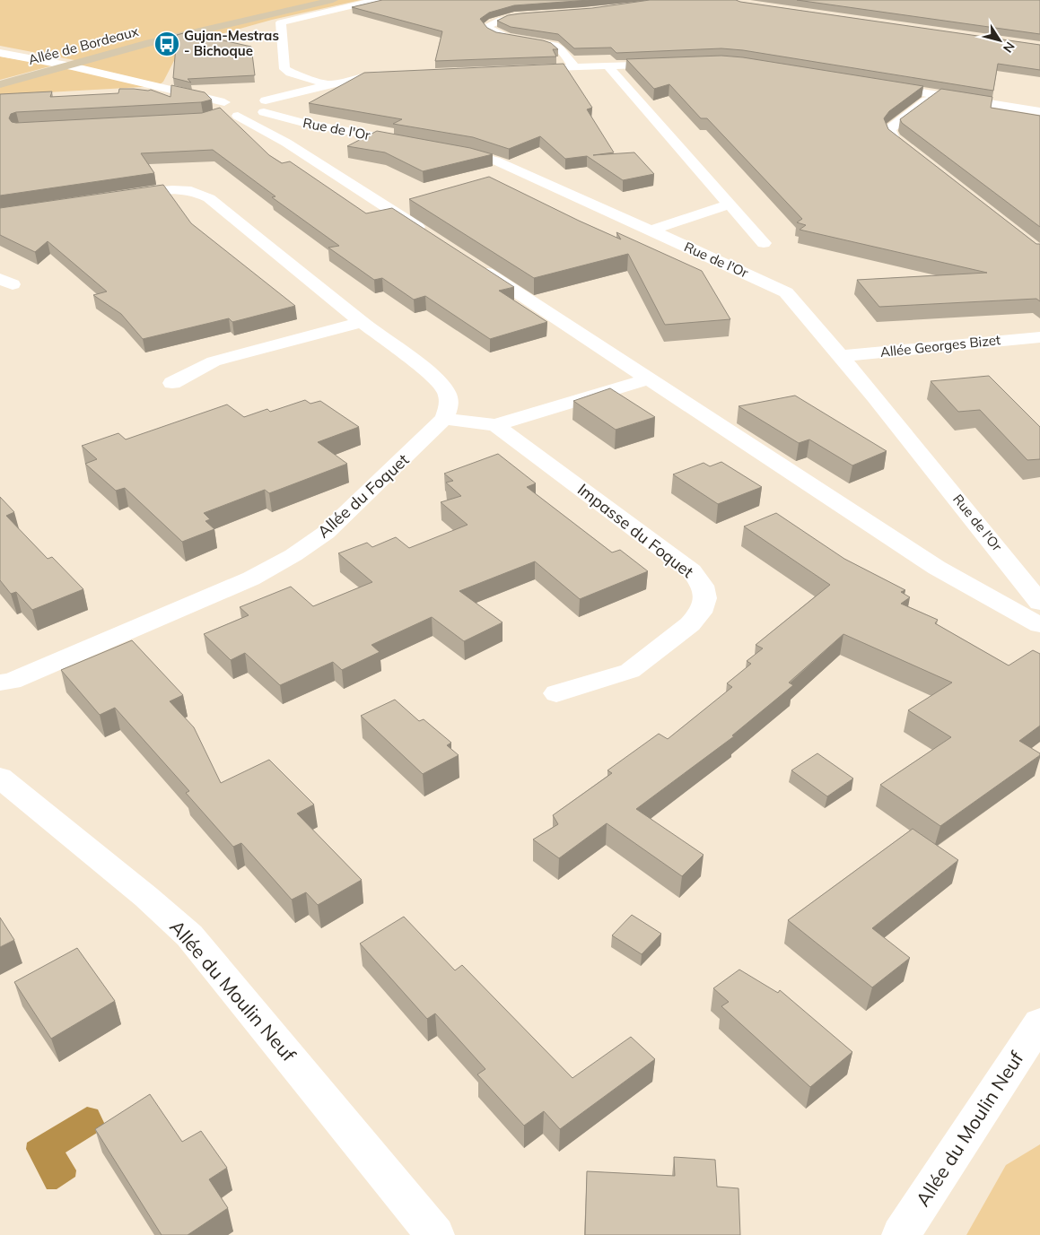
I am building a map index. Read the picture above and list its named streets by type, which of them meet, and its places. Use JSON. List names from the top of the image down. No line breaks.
{"streets":{"main road":["Allée de Bordeaux"],"street":["Rue de l'Or","Allée Georges Bizet","Allée du Foquet","Impasse du Foquet","Allée du Moulin Neuf"]},"crossings":[["Allée de Bordeaux","Rue de l'Or"],["Rue de l'Or","Allée Georges Bizet"]],"places":{"bus stop":["Gujan-Mestras - Bichoque"]},"north":"bottom right"}
